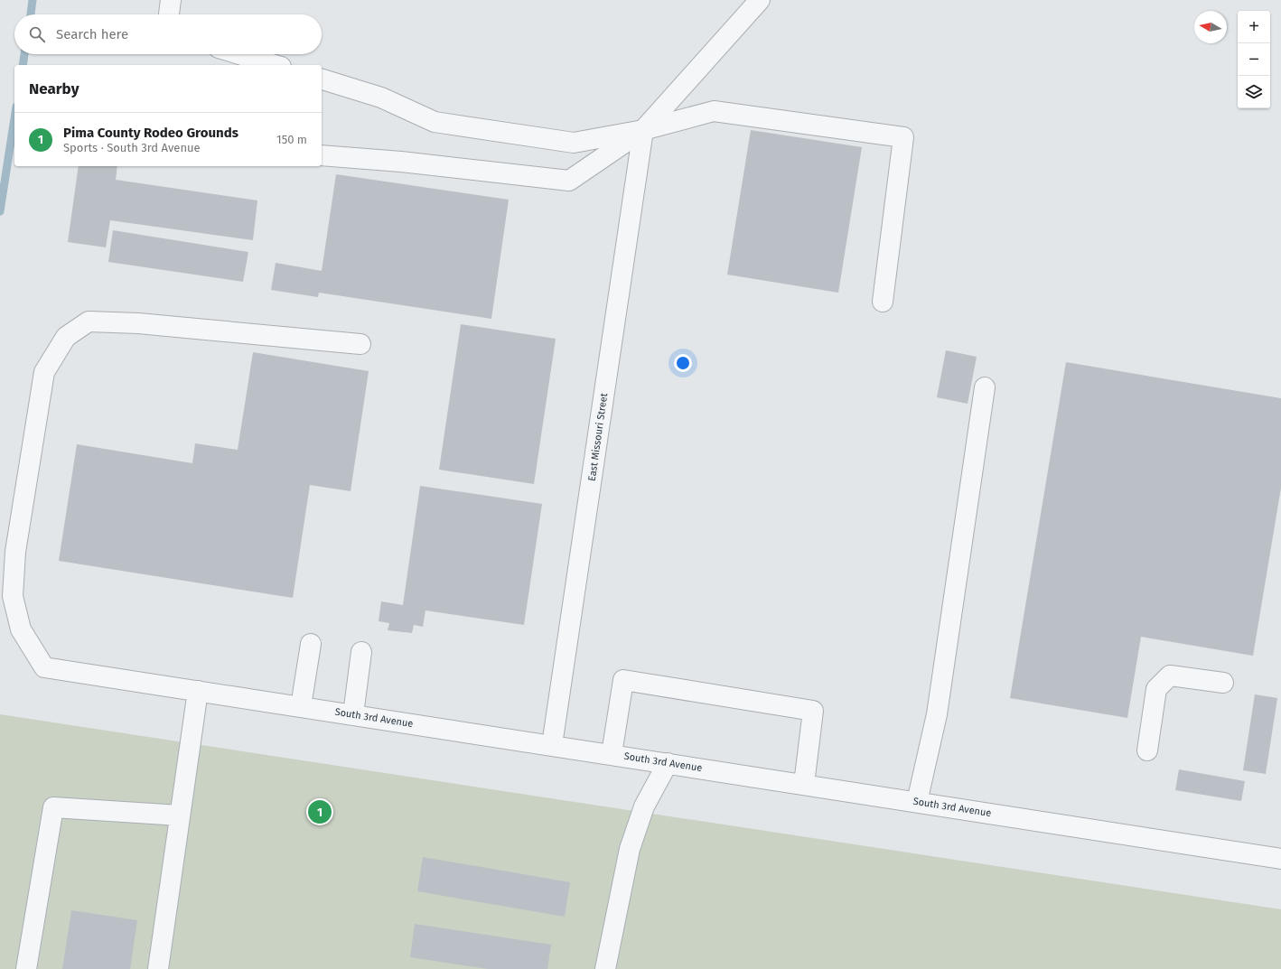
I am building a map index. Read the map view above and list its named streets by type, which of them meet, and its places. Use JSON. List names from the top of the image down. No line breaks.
{"streets":{"street":["East Missouri Street","South 3rd Avenue"]},"crossings":[["East Missouri Street","South 3rd Avenue"]],"north":"left","page":{"map_buttons":["+","−"],"search":"Search here","heading":"Nearby","list":[{"mark":"1","name":"Pima County Rodeo Grounds","note":"Sports · South 3rd Avenue","value":"150 m"}],"pins":"1"}}
